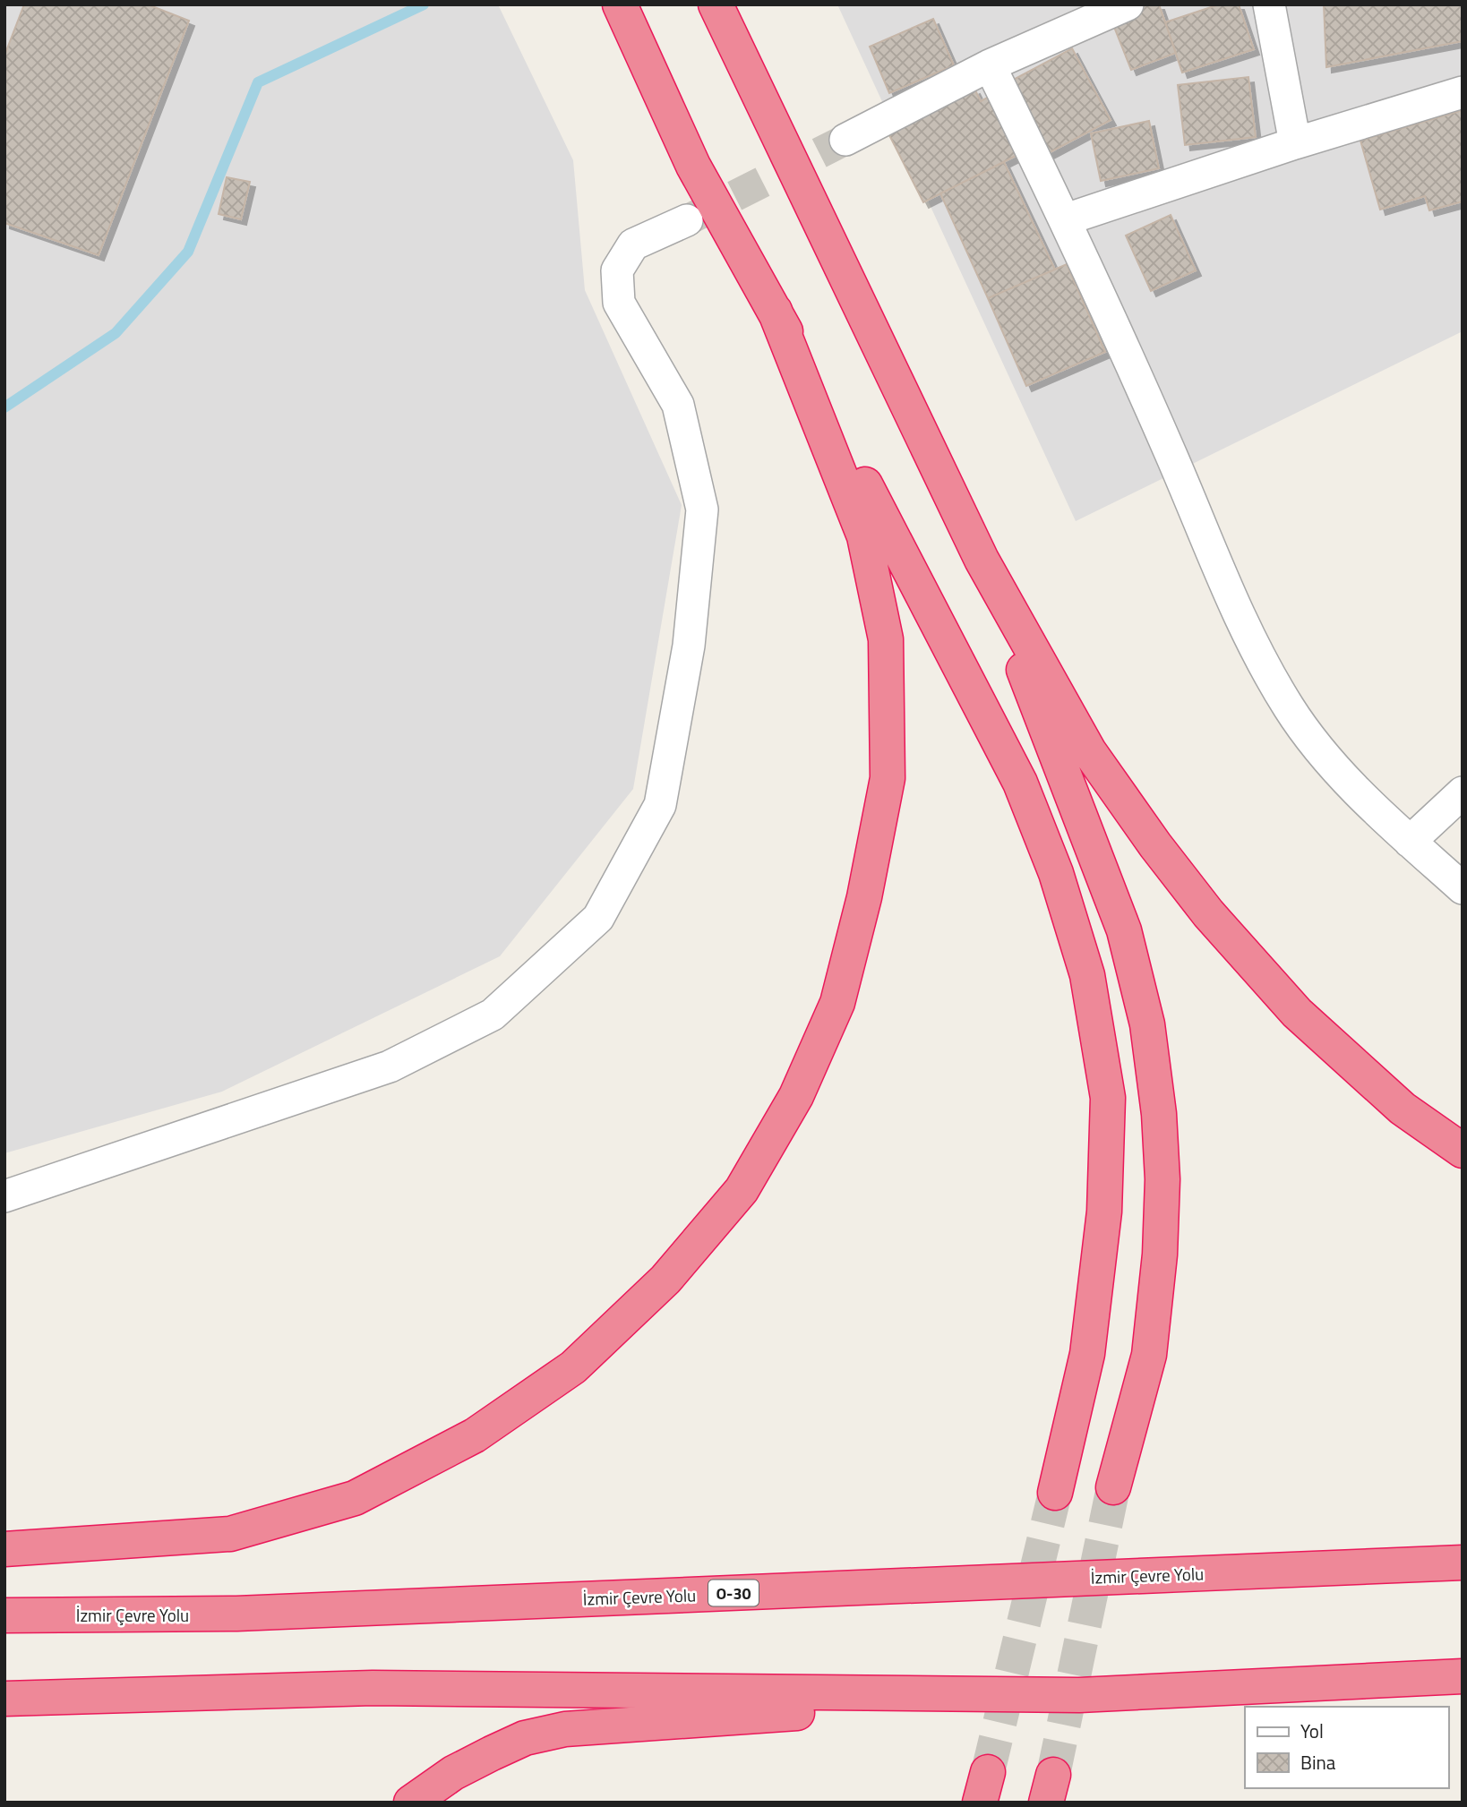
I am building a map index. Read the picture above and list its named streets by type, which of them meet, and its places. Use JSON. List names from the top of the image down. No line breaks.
{"streets":{"highway":["İzmir Çevre Yolu","O-30"]},"legend":["Yol","Bina"]}
